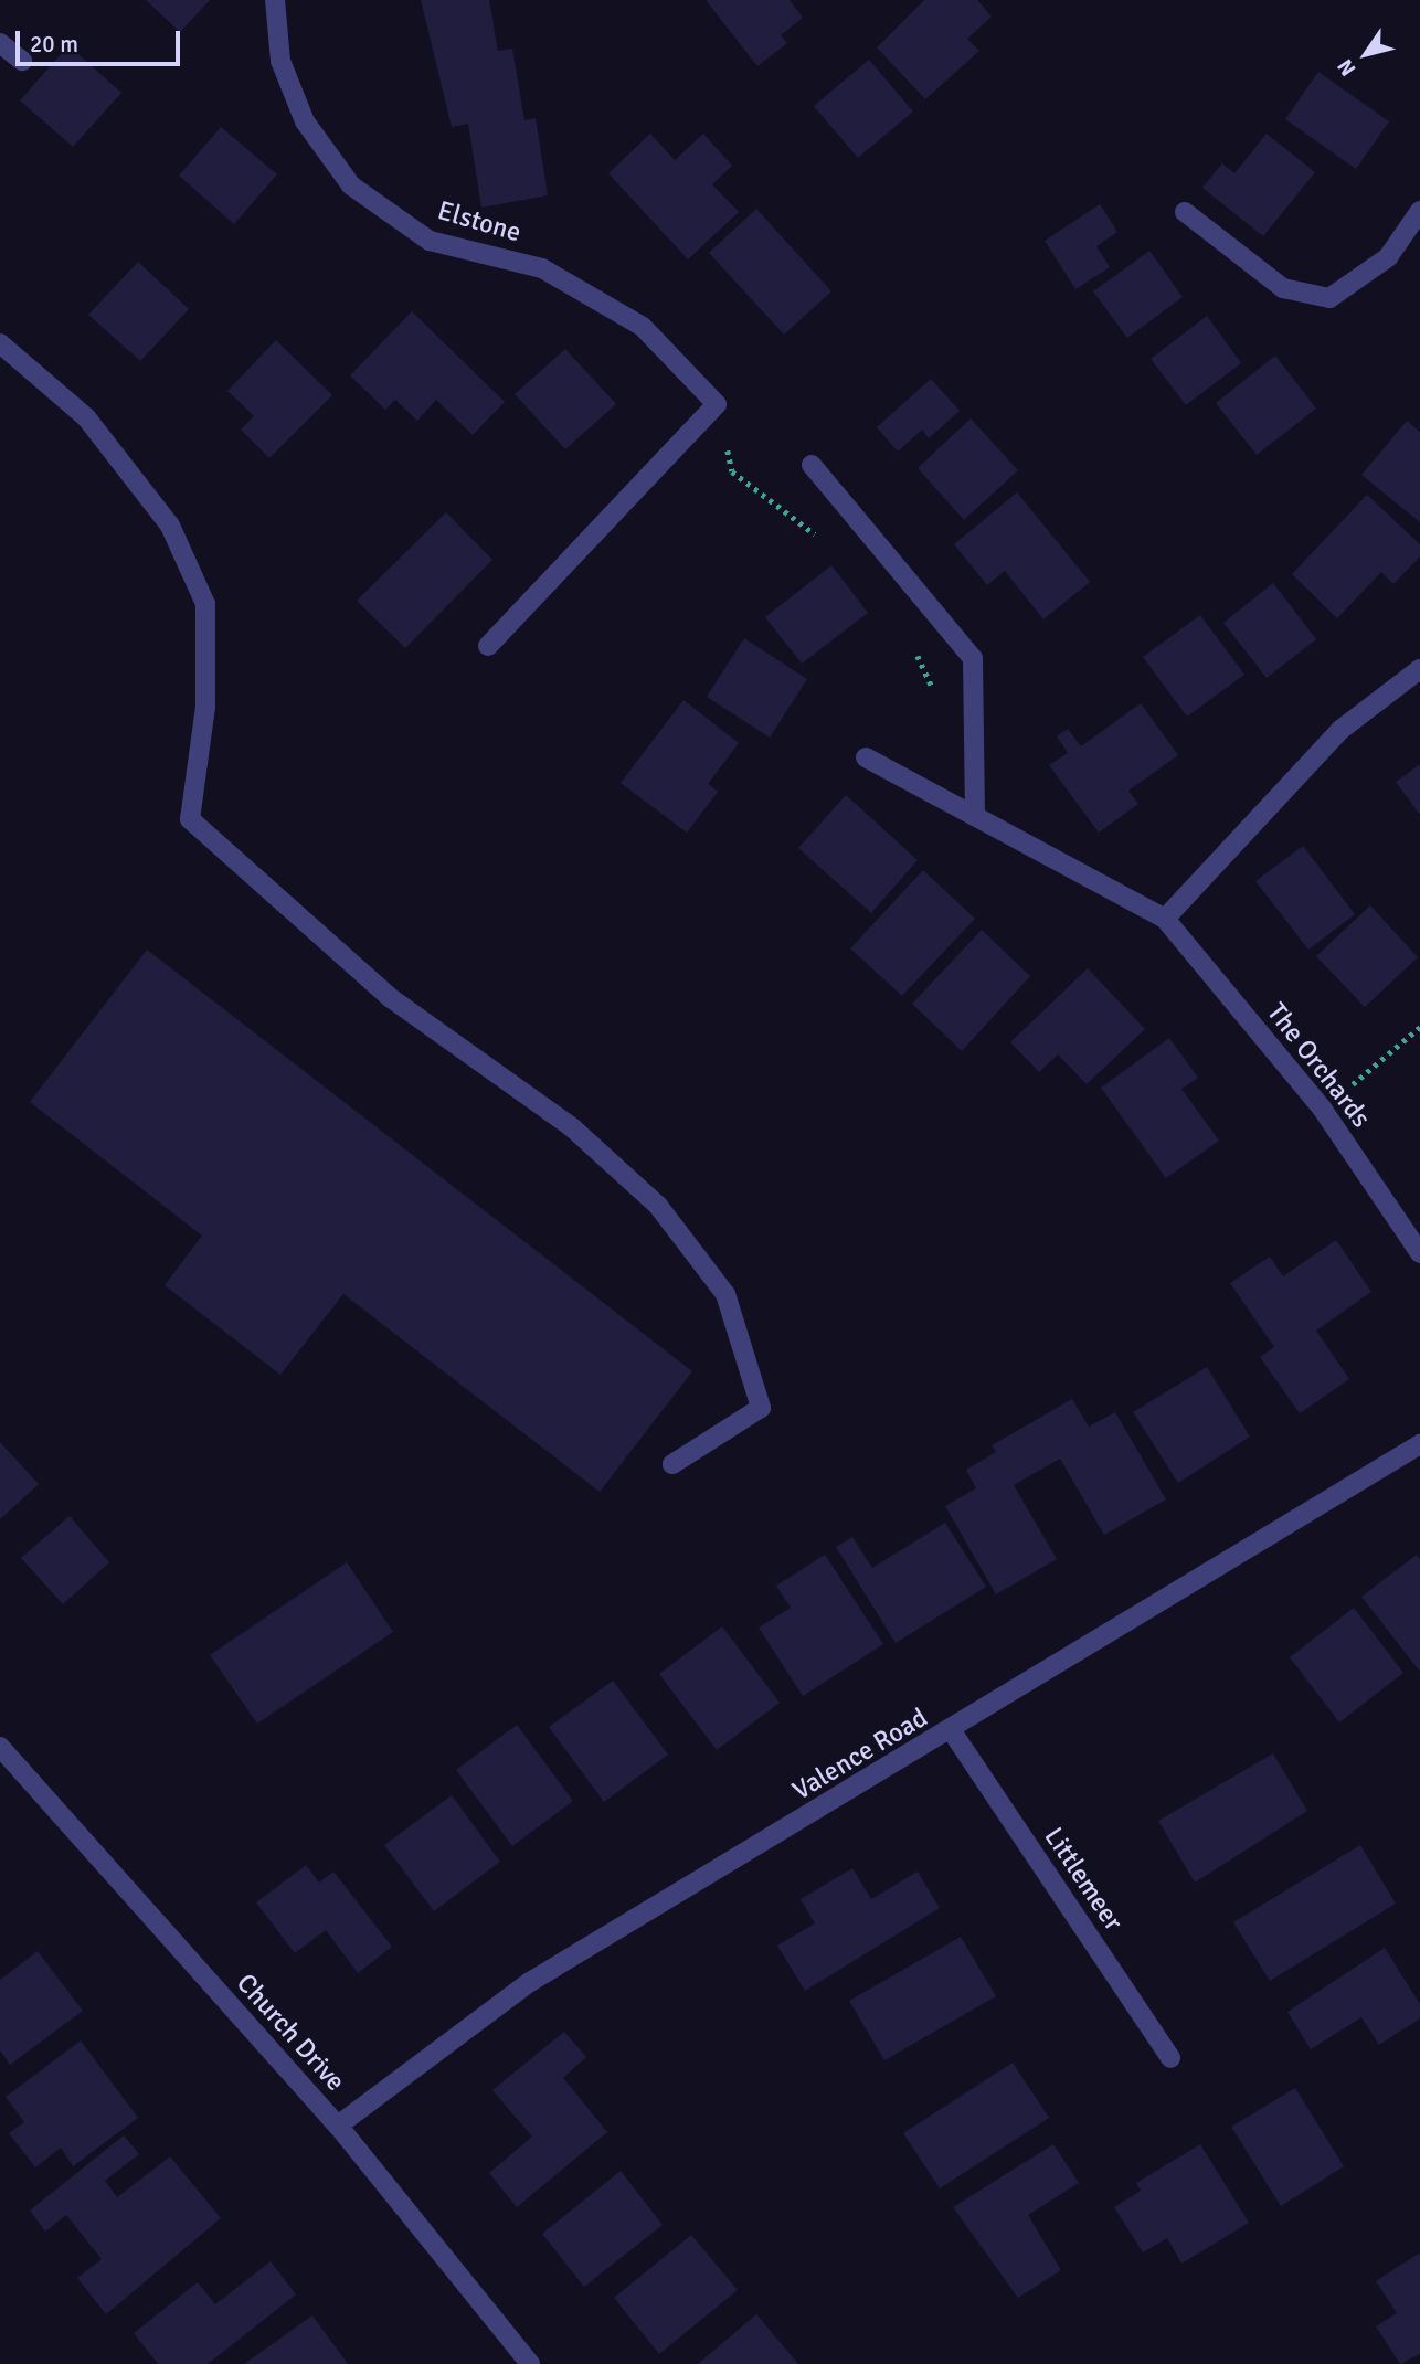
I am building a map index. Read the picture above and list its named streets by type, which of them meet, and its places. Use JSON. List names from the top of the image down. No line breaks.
{"streets":{"street":["Elstone","The Orchards","Valence Road","Littlemeer","Church Drive"]},"crossings":[["Valence Road","Littlemeer"],["Valence Road","Church Drive"]],"scale_bar":"20 m","north":"bottom left"}
